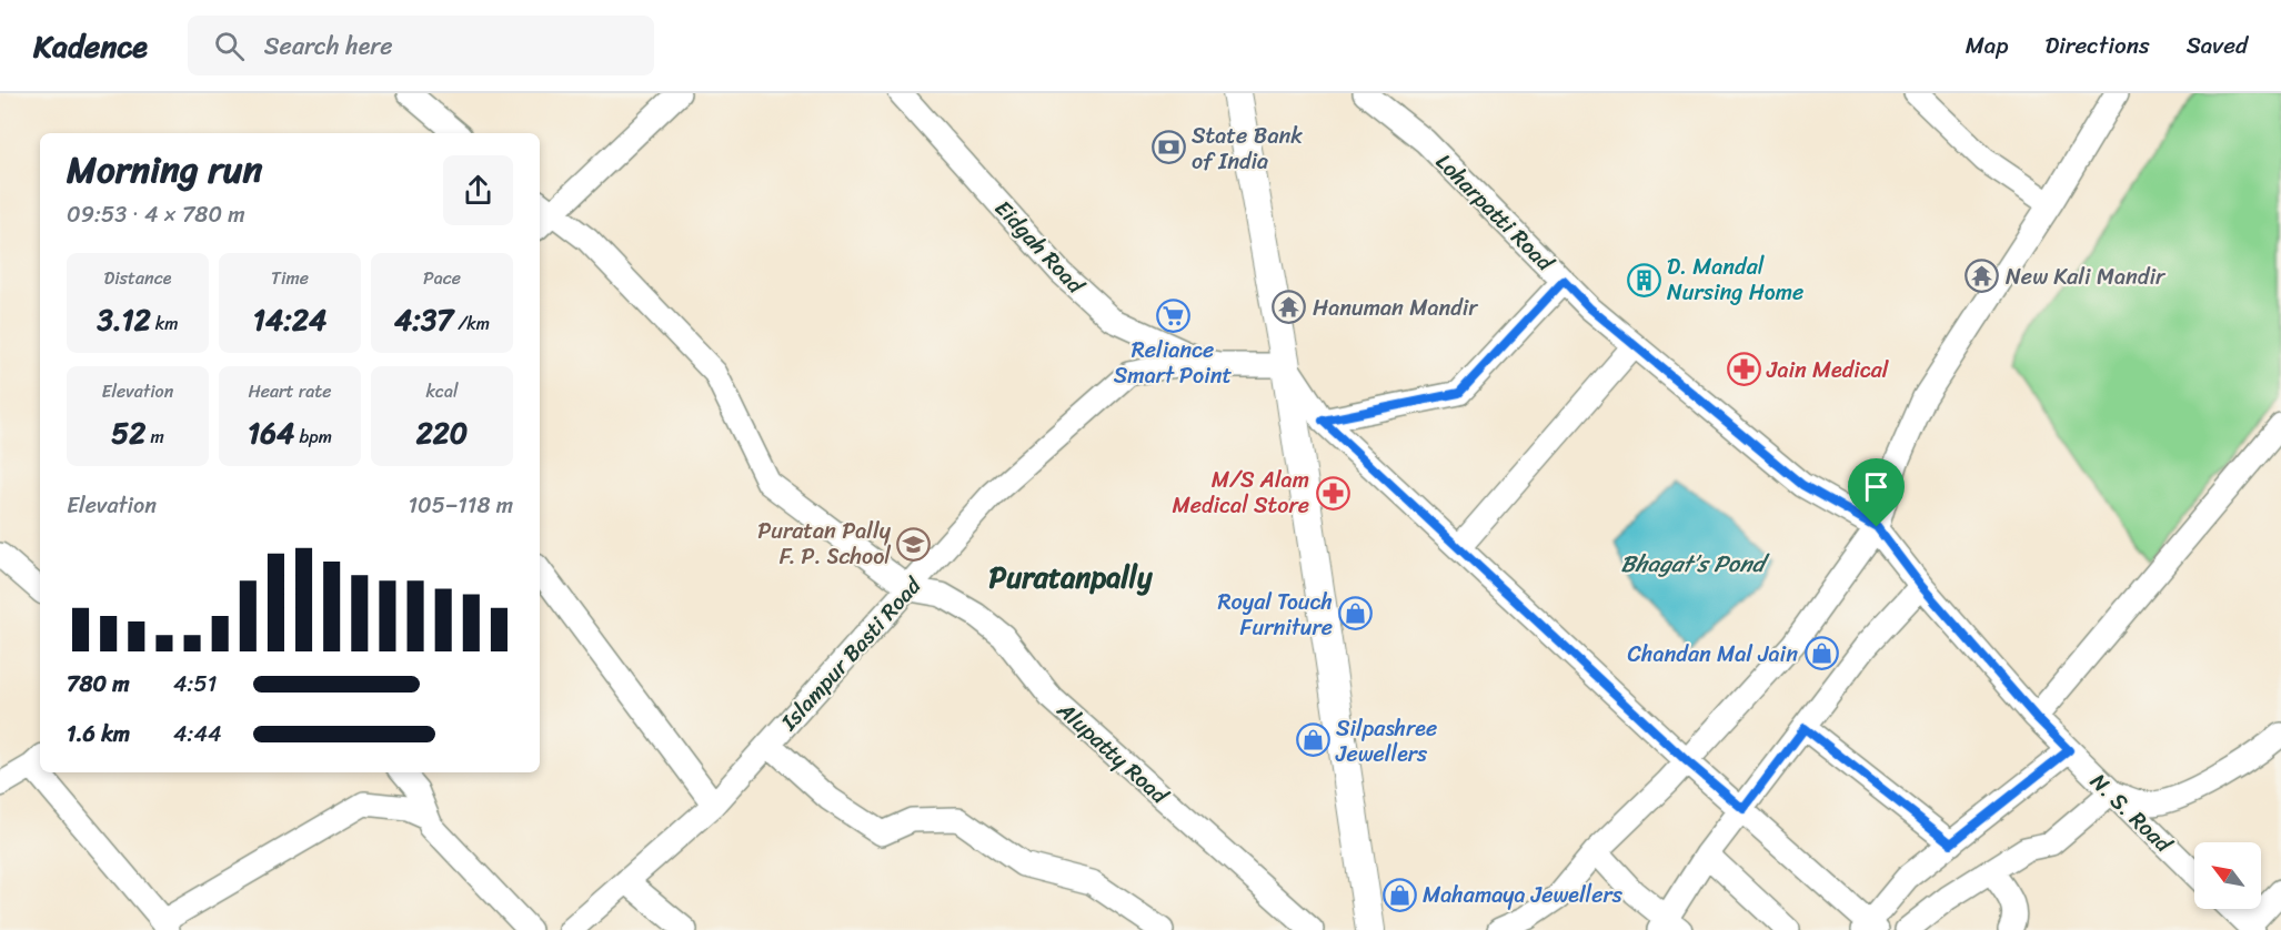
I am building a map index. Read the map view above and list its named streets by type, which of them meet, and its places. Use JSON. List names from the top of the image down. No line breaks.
{"streets":{"street":["Loharpatti Road","Eidgah Road","Islampur Basti Road","Alupatty Road","N. S. Road"]},"crossings":[["Loharpatti Road","N. S. Road"],["Eidgah Road","Islampur Basti Road"],["Islampur Basti Road","Alupatty Road"]],"districts":["Puratanpally"],"water":["Bhagat’s Pond"],"places":{"bank":["State Bank of India"],"temple":["New Kali Mandir","Hanuman Mandir"],"building":["D. Mandal Nursing Home"],"supermarket":["Reliance Smart Point"],"pharmacy":["Jain Medical","M/S Alam Medical Store"],"school or university":["Puratan Pally F. P. School"],"shop":["Royal Touch Furniture","Chandan Mal Jain","Silpashree Jewellers","Mahamaya Jewellers"]},"north":"top left","page":{"header":"Kadence","search":"Search here","nav":["Map","Directions","Saved"],"heading":["Morning run","09:53 · 4 × 780 m"],"stats":[["Distance","3.12 km"],["Time","14:24"],["Pace","4:37 /km"],["Elevation","52 m"],["Heart rate","164 bpm"],["kcal","220"]],"chart":["Elevation","105–118 m"],"list":[{"name":"780 m","note":"4:51"},{"name":"1.6 km","note":"4:44"}]}}
